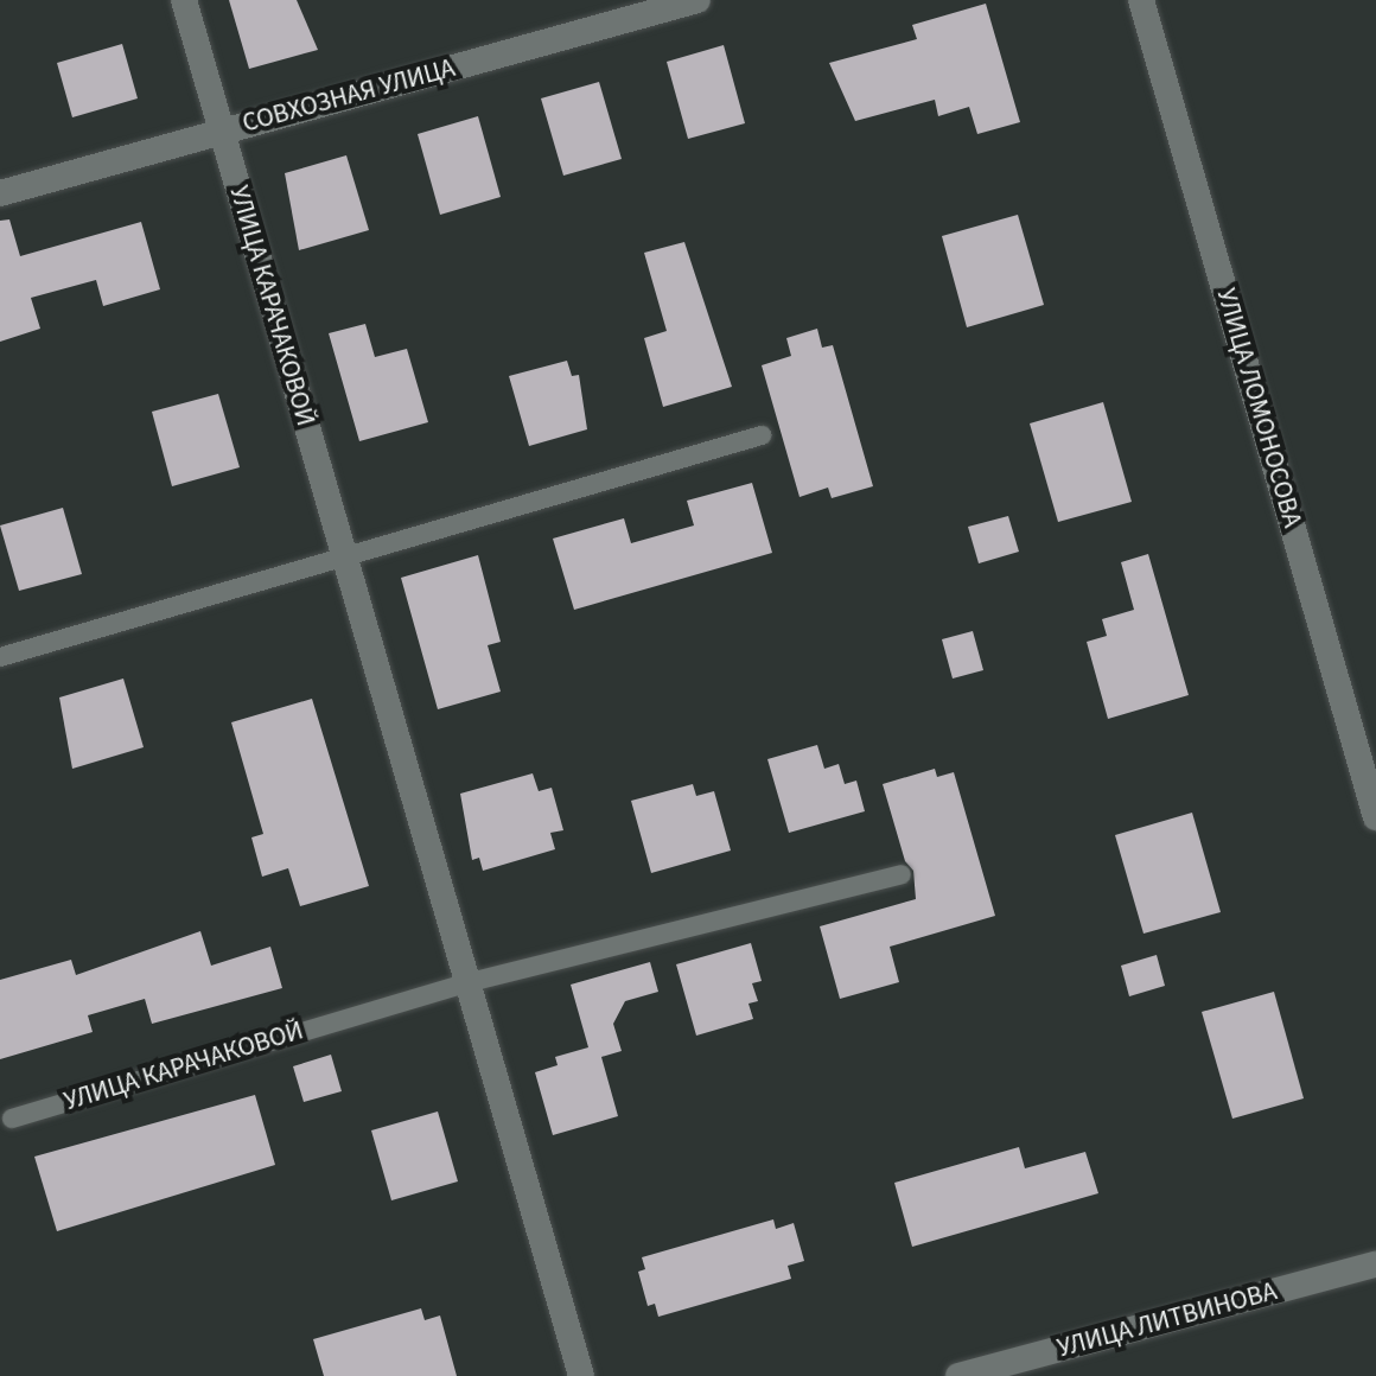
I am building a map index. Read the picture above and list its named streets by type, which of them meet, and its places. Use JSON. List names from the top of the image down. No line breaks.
{"streets":{"street":["СОВХОЗНАЯ УЛИЦА","УЛИЦА КАРАЧАКОВОЙ","УЛИЦА ЛОМОНОСОВА","УЛИЦА ЛИТВИНОВА"]},"crossings":[["СОВХОЗНАЯ УЛИЦА","УЛИЦА КАРАЧАКОВОЙ"]]}
